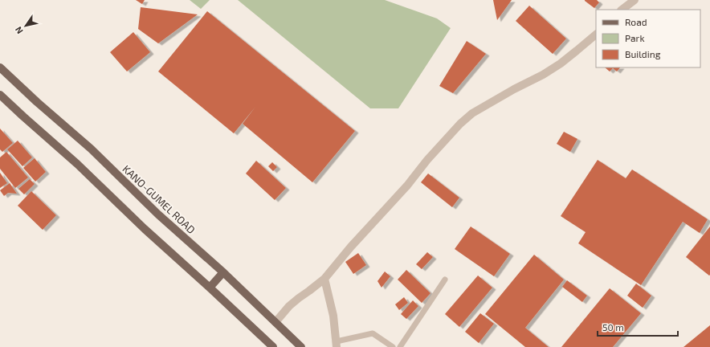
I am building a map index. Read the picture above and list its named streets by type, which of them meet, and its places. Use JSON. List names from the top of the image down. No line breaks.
{"streets":{"main road":["KANO-GUMEL ROAD"]},"legend":["Road","Park","Building"],"scale_bar":"50 m","north":"bottom left"}
